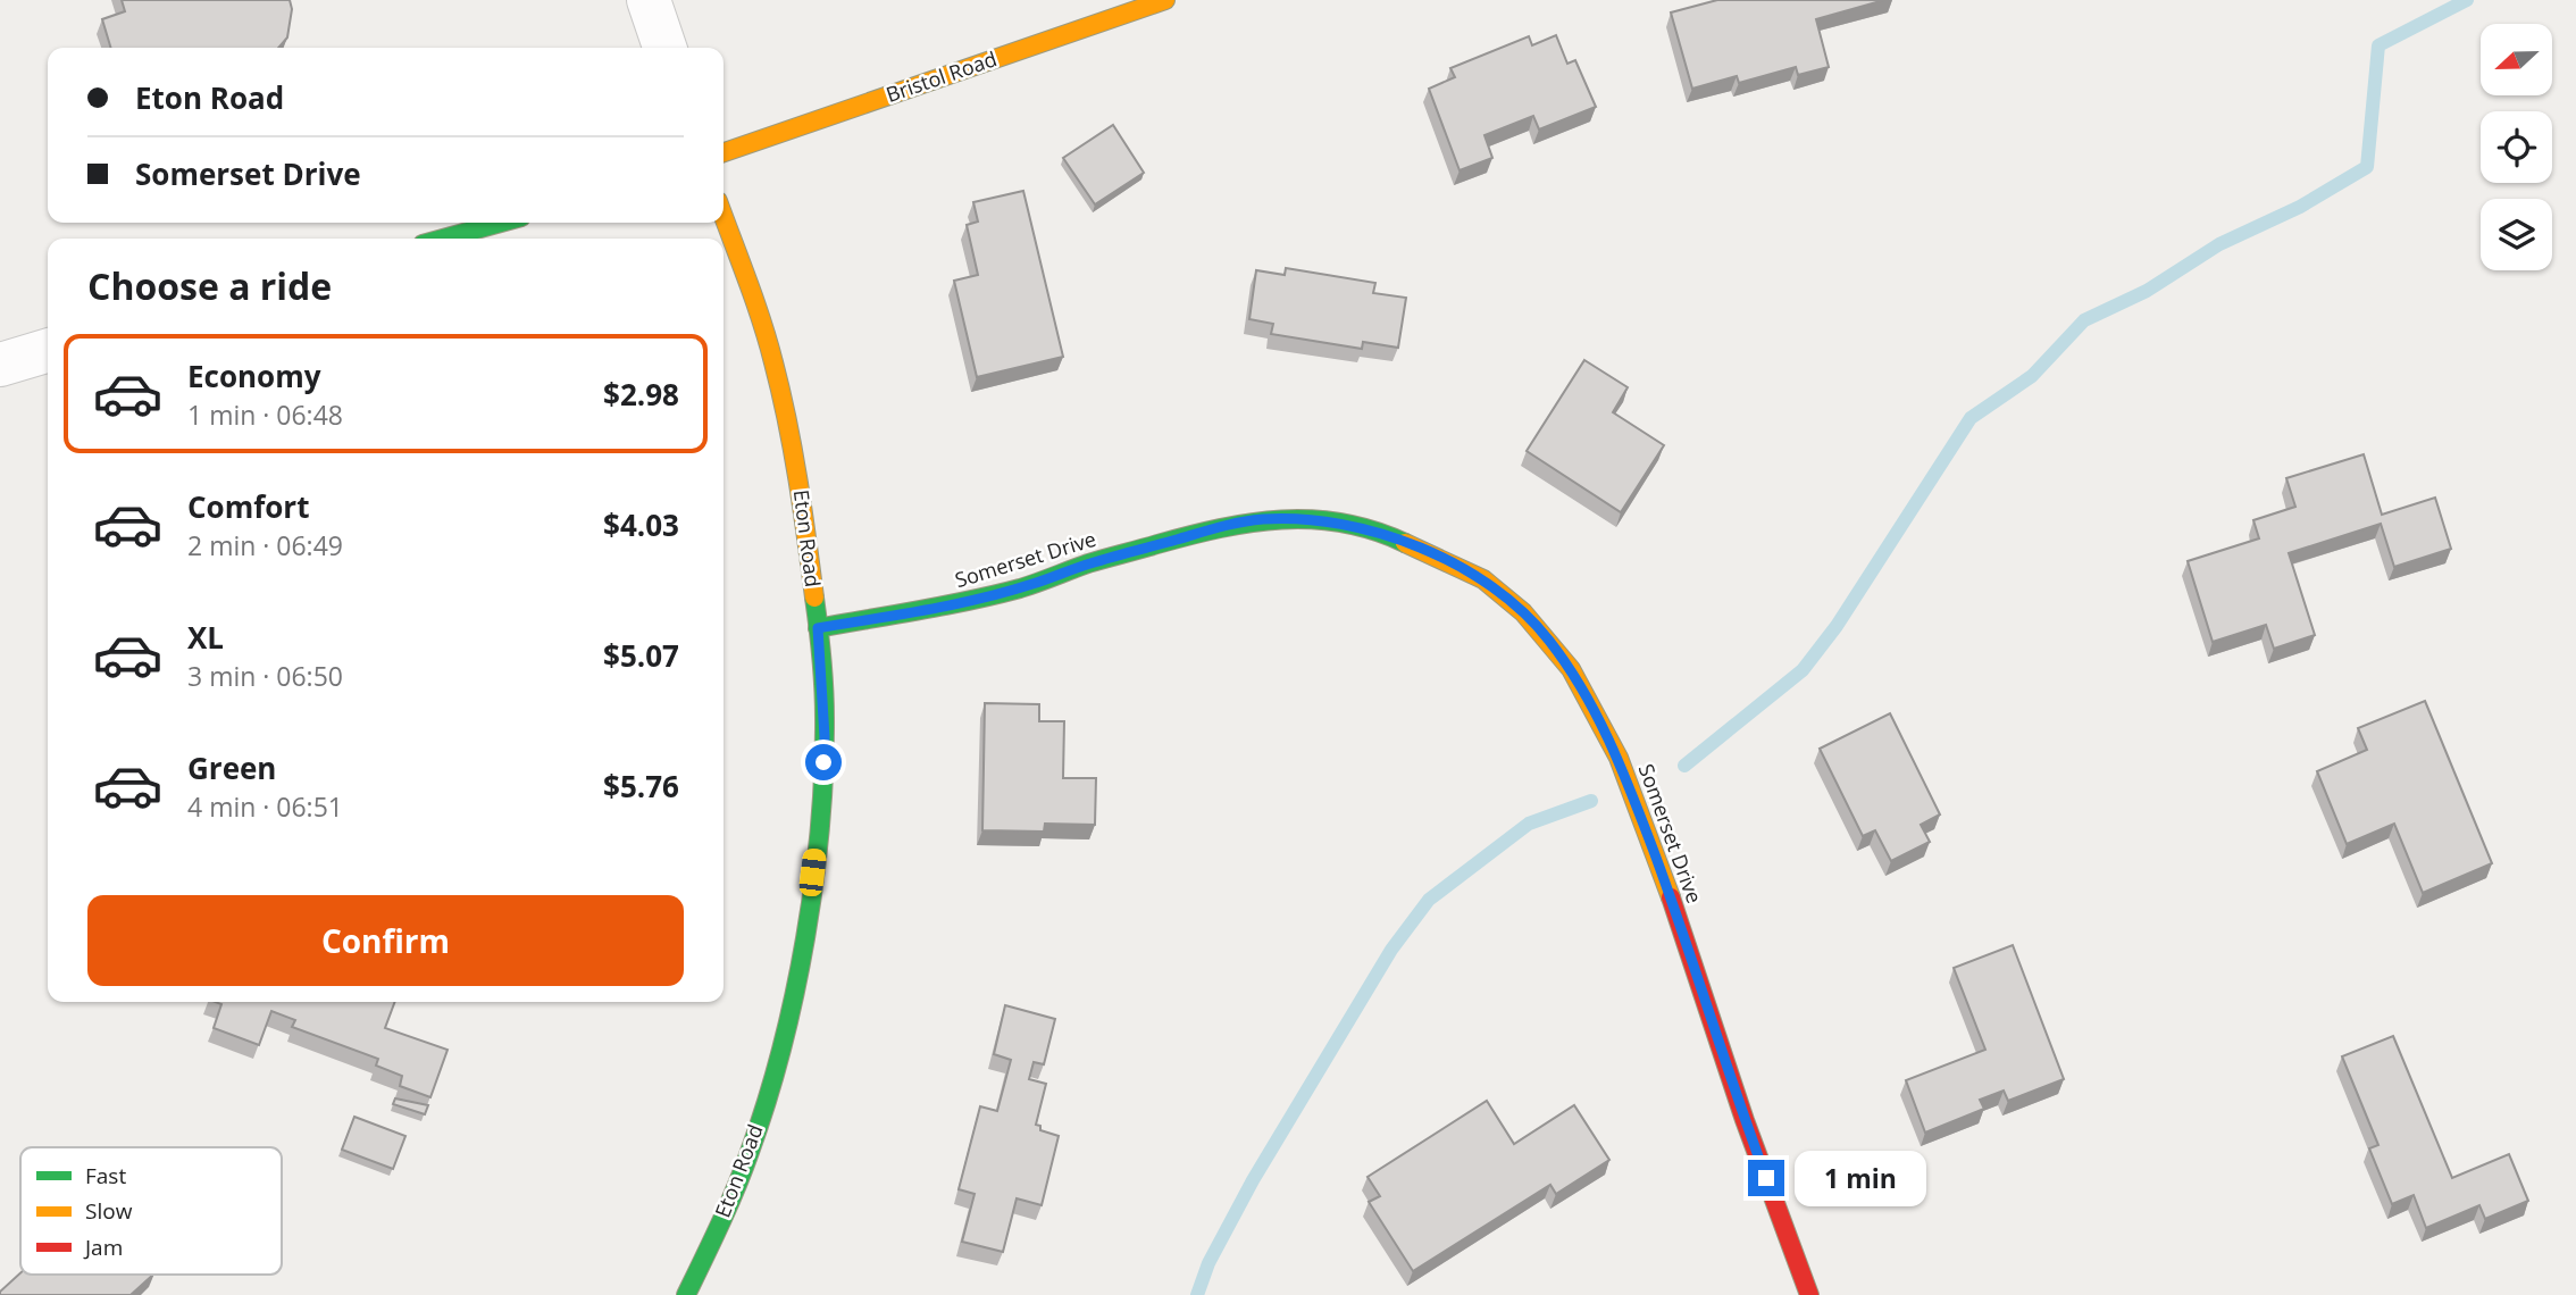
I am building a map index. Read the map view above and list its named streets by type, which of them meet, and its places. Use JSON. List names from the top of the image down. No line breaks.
{"streets":{"street":["Bristol Road","Eton Road","Somerset Drive"]},"crossings":[["Eton Road","Somerset Drive"]],"legend":["Fast","Slow","Jam"],"north":"left","page":{"banner":["Eton Road","Somerset Drive"],"heading":"Choose a ride","list":[{"name":"Economy","note":"1 min · 06:48","value":"$2.98"},{"name":"Comfort","note":"2 min · 06:49","value":"$4.03"},{"name":"XL","note":"3 min · 06:50","value":"$5.07"},{"name":"Green","note":"4 min · 06:51","value":"$5.76"}],"buttons":"Confirm","bubble":"1 min"}}
